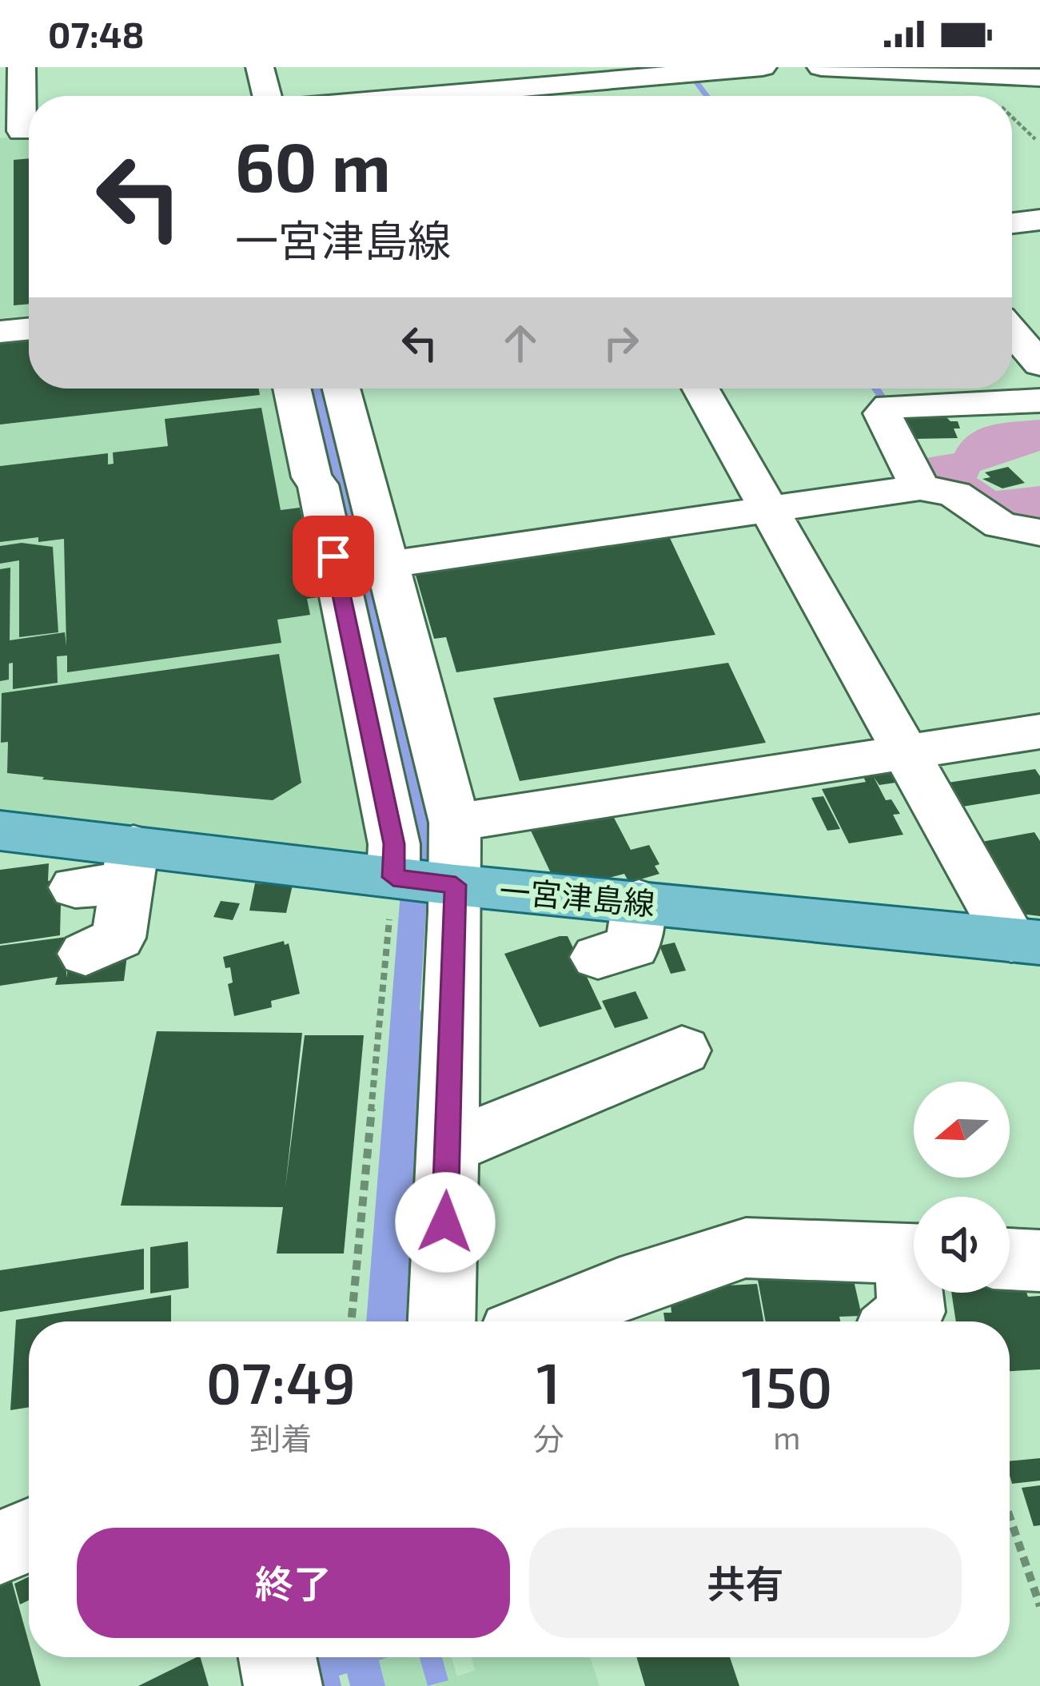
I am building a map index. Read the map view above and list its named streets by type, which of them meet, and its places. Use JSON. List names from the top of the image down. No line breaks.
{"streets":{"main road":["一宮津島線"]},"north":"left","page":{"status":"07:48","turn":["60 m","一宮津島線"],"eta":["07:49","到着","1","分","150","m"],"buttons":["終了","共有"]}}
